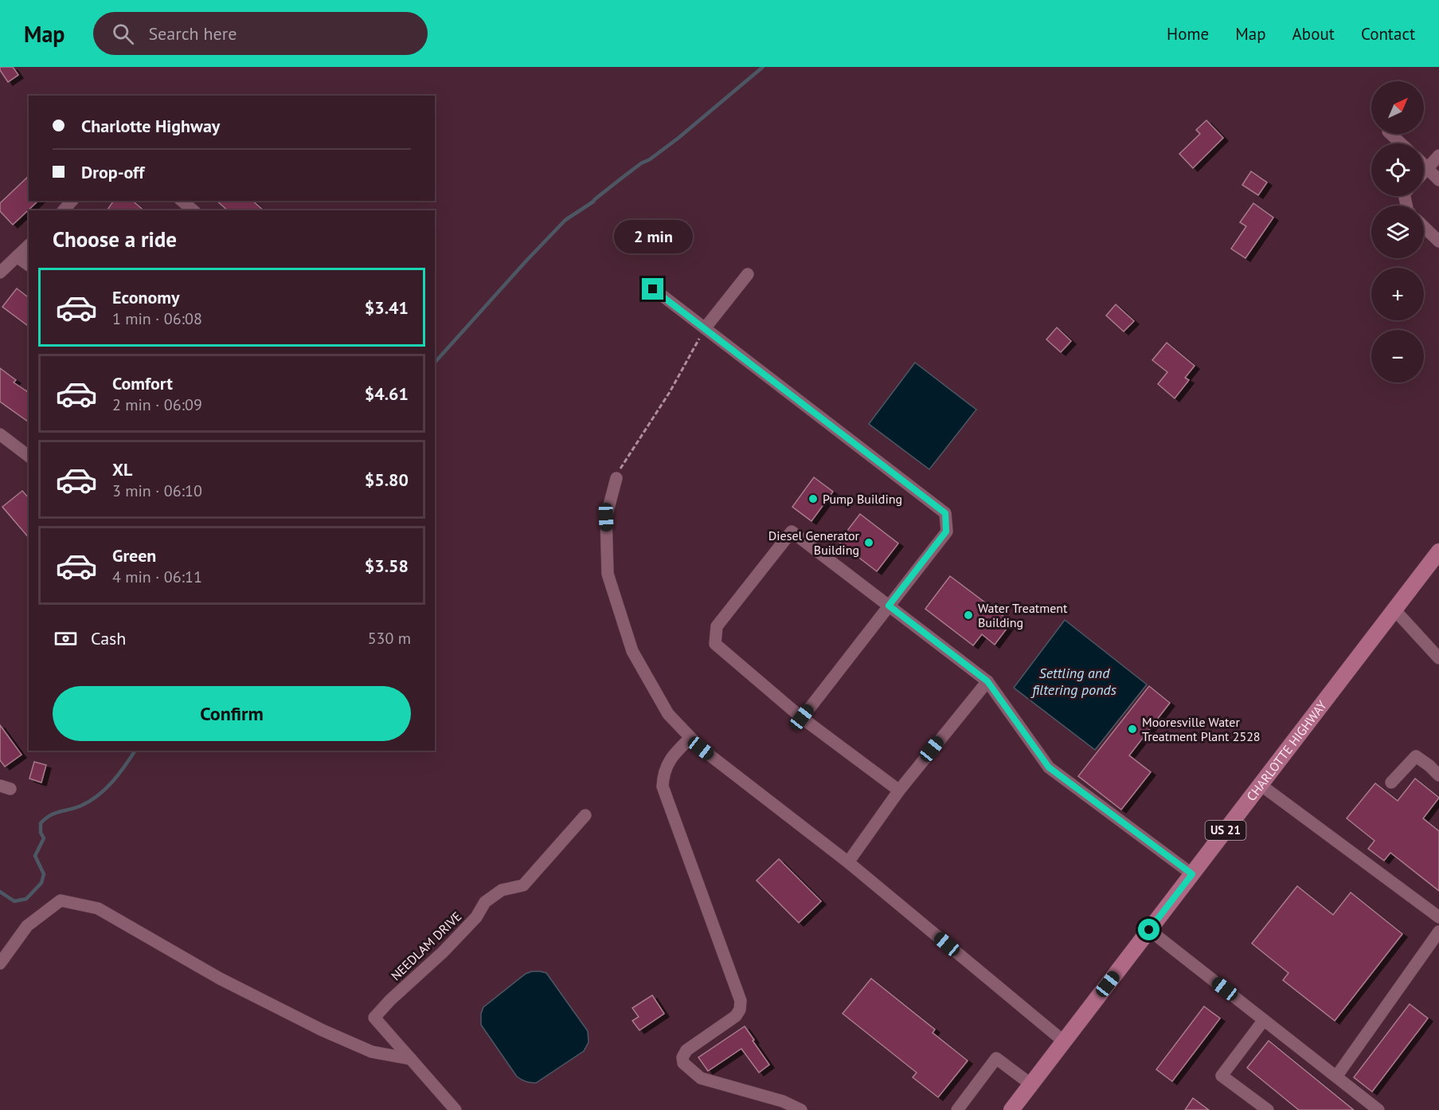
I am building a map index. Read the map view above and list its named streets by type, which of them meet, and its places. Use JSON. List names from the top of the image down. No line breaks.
{"streets":{"main road":["CHARLOTTE HIGHWAY","US 21"],"street":["NEEDLAM DRIVE"]},"water":["Settling and filtering ponds"],"places":["Pump Building","Diesel Generator Building","Water Treatment Building","Mooresville Water Treatment Plant 2528"],"north":"top right","page":{"header":"Map","search":"Search here","nav":["Home","Map","About","Contact"],"map_buttons":["+","−"],"banner":["Charlotte Highway","Drop-off"],"heading":"Choose a ride","bubble":"2 min","list":[{"name":"Economy","note":"1 min · 06:08","value":"$3.41"},{"name":"Comfort","note":"2 min · 06:09","value":"$4.61"},{"name":"XL","note":"3 min · 06:10","value":"$5.80"},{"name":"Green","note":"4 min · 06:11","value":"$3.58"}],"pay":["Cash","530 m"],"buttons":"Confirm"}}
